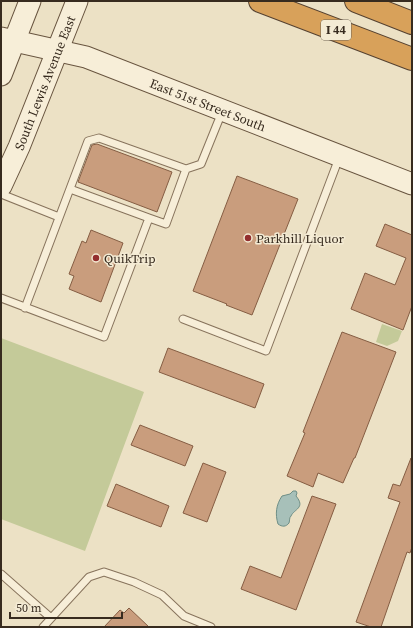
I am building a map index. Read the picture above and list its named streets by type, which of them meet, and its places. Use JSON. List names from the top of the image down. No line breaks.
{"streets":{"highway":["I 44"],"main road":["South Lewis Avenue East","East 51st Street South"]},"crossings":[["South Lewis Avenue East","East 51st Street South"]],"places":["Parkhill Liquor","QuikTrip"],"scale_bar":"50 m"}
